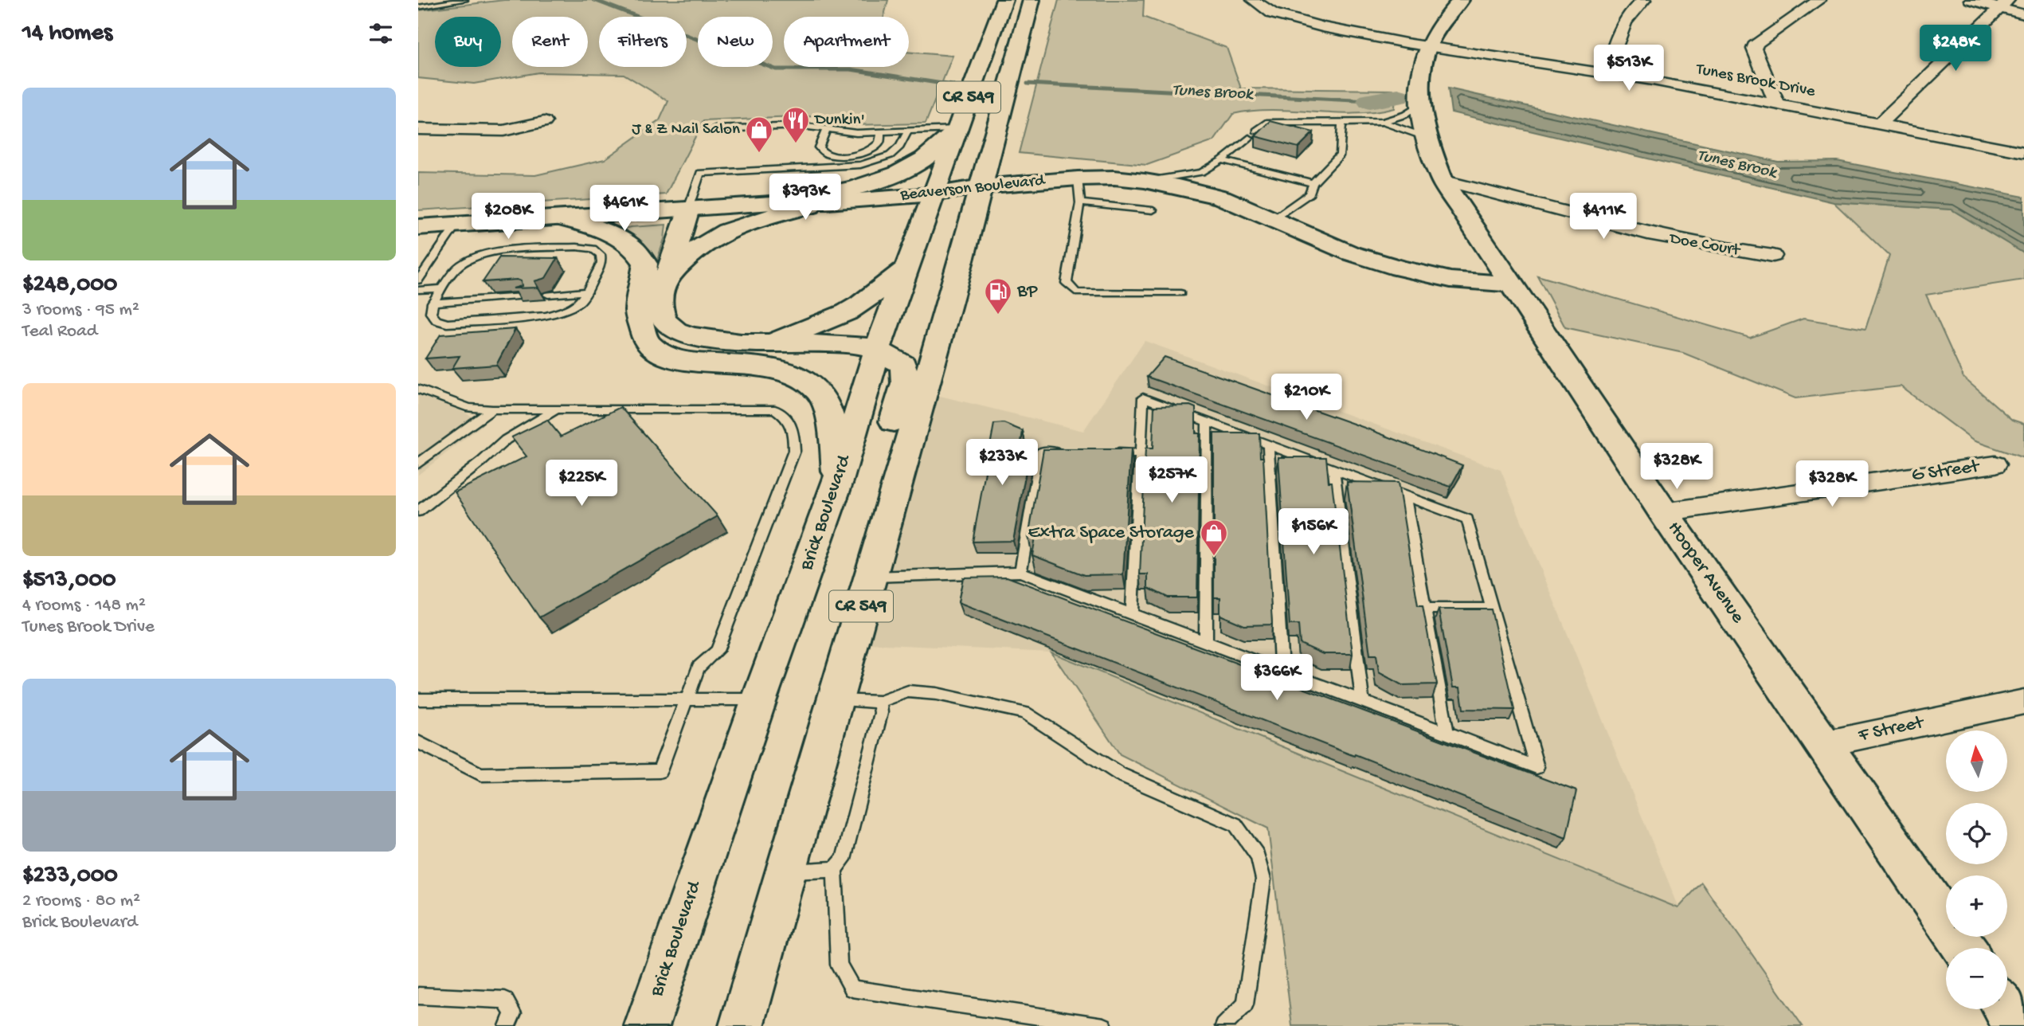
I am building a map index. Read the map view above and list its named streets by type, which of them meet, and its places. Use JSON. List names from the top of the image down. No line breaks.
{"streets":{"main road":["CR 549","Beaverson Boulevard","Brick Boulevard","Hooper Avenue"],"street":["Tunes Brook Drive","Doe Court","G Street","F Street"]},"crossings":[["Tunes Brook Drive","Hooper Avenue"],["CR 549","Beaverson Boulevard"],["Beaverson Boulevard","Brick Boulevard"],["Beaverson Boulevard","Hooper Avenue"],["Doe Court","Hooper Avenue"],["G Street","Hooper Avenue"],["Hooper Avenue","F Street"]],"water":["Tunes Brook"],"places":{"restaurant":["Dunkin'"],"shop":["J & Z Nail Salon","Extra Space Storage"],"fuel station":["BP"]},"north":"top","page":{"heading":"14 homes","chip":["Buy","Rent","Filters","New","Apartment"],"price":["$248K","$513K","$393K","$461K","$208K","$411K","$210K","$233K","$328K","$257K","$225K","$328K","$156K","$366K"],"list":[{"name":"$248,000","note":"3 rooms · 95 m² · Teal Road"},{"name":"$513,000","note":"4 rooms · 148 m² · Tunes Brook Drive"},{"name":"$233,000","note":"2 rooms · 80 m² · Brick Boulevard"}],"map_buttons":["+","−"]}}
